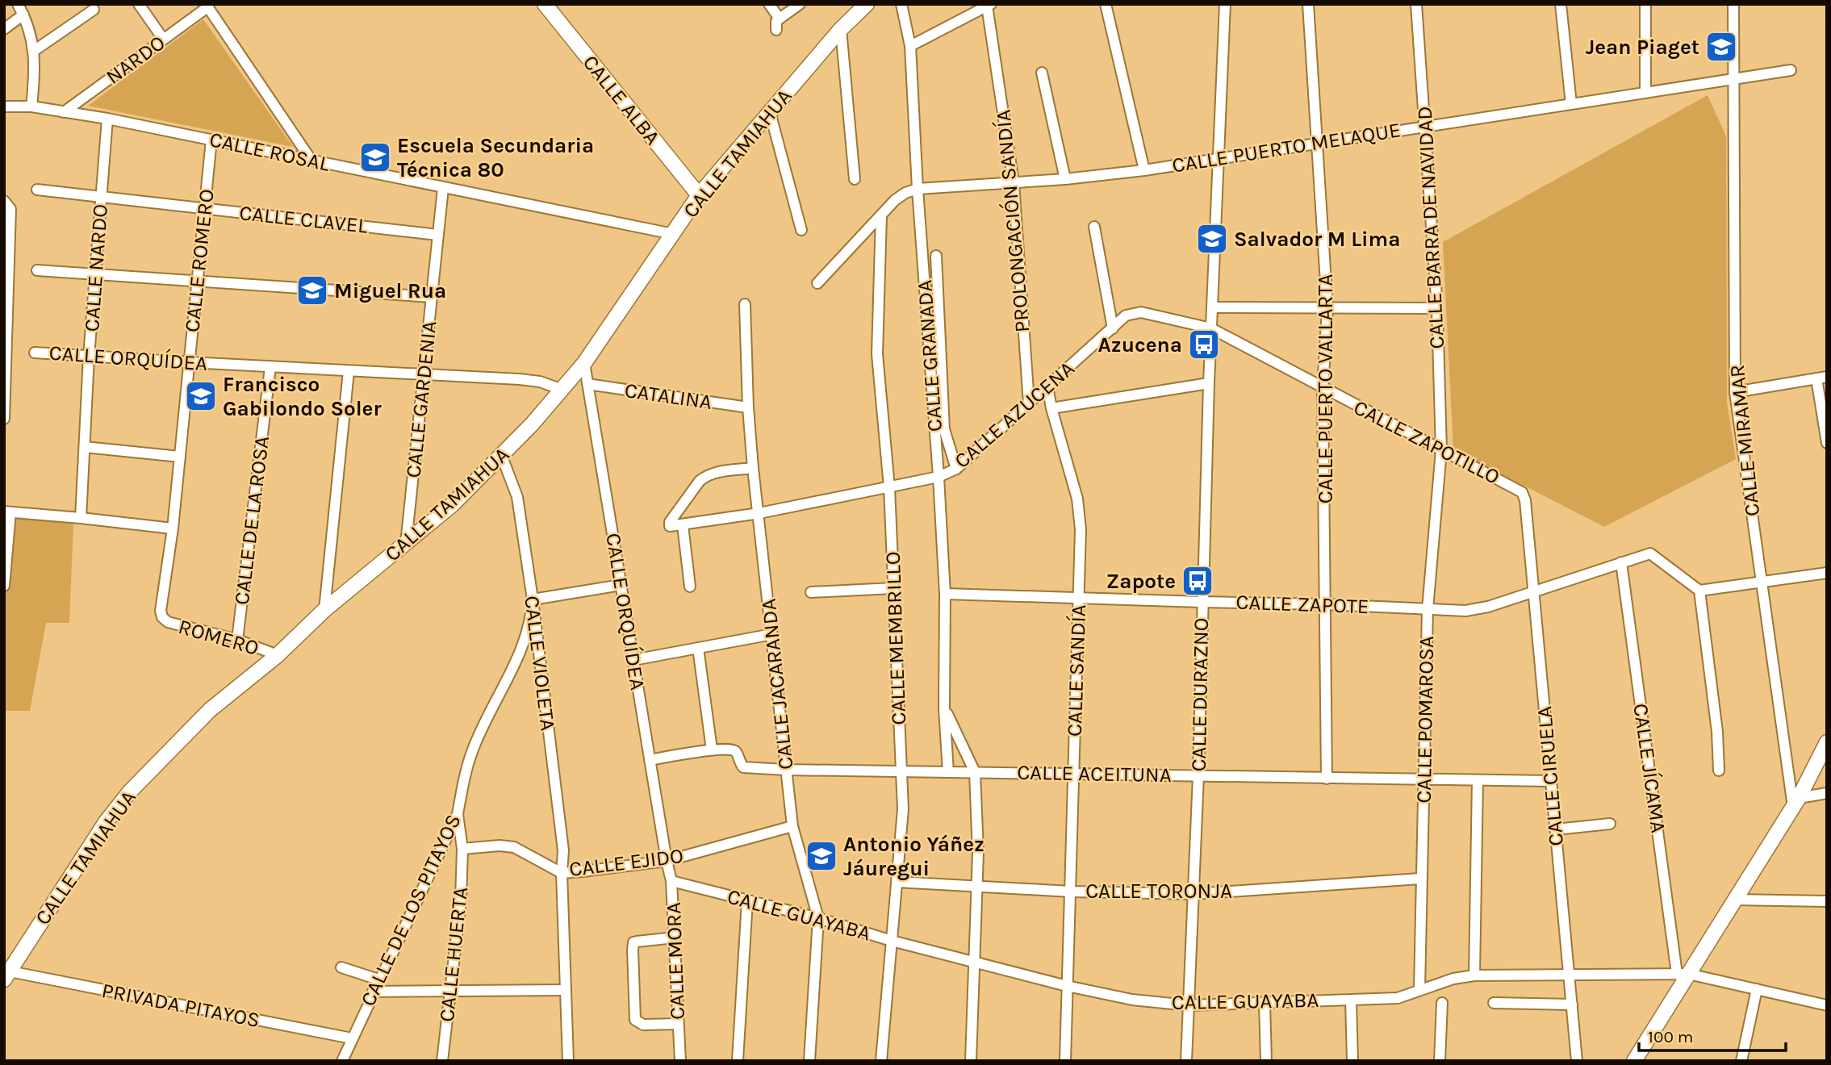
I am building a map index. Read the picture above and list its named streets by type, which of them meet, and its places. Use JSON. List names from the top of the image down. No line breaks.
{"streets":{"street":["NARDO","CALLE ALBA","CALLE PUERTO MELAQUE","CALLE ROSAL","CALLE TAMIAHUA","CALLE CLAVEL","PROLONGACIÓN SANDÍA","CALLE BARRA DE NAVIDAD","CALLE ROMERO","CALLE NARDO","CALLE GRANADA","CALLE ORQUÍDEA","CALLE PUERTO VALLARTA","CATALINA","CALLE GARDENIA","CALLE AZUCENA","CALLE MIRAMAR","CALLE ZAPOTILLO","CALLE DE LA ROSA","CALLE ZAPOTE","ROMERO","CALLE MEMBRILLO","CALLE VIOLETA","CALLE SANDÍA","CALLE JACARANDA","CALLE DURAZNO","CALLE POMAROSA","CALLE JÍCAMA","CALLE ACEITUNA","CALLE CIRUELA","CALLE EJIDO","CALLE TORONJA","CALLE DE LOS PITAYOS","CALLE GUAYABA","CALLE HUERTA","CALLE MORA","PRIVADA PITAYOS"]},"crossings":[["NARDO","CALLE ROSAL"],["CALLE ALBA","CALLE TAMIAHUA"],["CALLE PUERTO MELAQUE","PROLONGACIÓN SANDÍA"],["CALLE PUERTO MELAQUE","CALLE BARRA DE NAVIDAD"],["CALLE PUERTO MELAQUE","CALLE GRANADA"],["CALLE PUERTO MELAQUE","CALLE PUERTO VALLARTA"],["CALLE PUERTO MELAQUE","CALLE MIRAMAR"],["CALLE PUERTO MELAQUE","CALLE MEMBRILLO"],["CALLE PUERTO MELAQUE","CALLE DURAZNO"],["CALLE ROSAL","CALLE TAMIAHUA"],["CALLE ROSAL","CALLE ROMERO"],["CALLE ROSAL","CALLE NARDO"],["CALLE ROSAL","CALLE GARDENIA"],["CALLE TAMIAHUA","CALLE ORQUÍDEA"],["CALLE TAMIAHUA","CALLE GARDENIA"],["CALLE TAMIAHUA","ROMERO"],["CALLE TAMIAHUA","CALLE VIOLETA"],["CALLE TAMIAHUA","PRIVADA PITAYOS"],["CALLE CLAVEL","CALLE ROMERO"],["CALLE CLAVEL","CALLE NARDO"],["CALLE CLAVEL","CALLE GARDENIA"],["PROLONGACIÓN SANDÍA","CALLE AZUCENA"],["CALLE BARRA DE NAVIDAD","CALLE ZAPOTILLO"],["CALLE BARRA DE NAVIDAD","CALLE POMAROSA"],["CALLE ROMERO","CALLE ORQUÍDEA"],["CALLE ROMERO","ROMERO"],["CALLE NARDO","CALLE ORQUÍDEA"],["CALLE GRANADA","CALLE AZUCENA"],["CALLE GRANADA","CALLE ZAPOTE"],["CALLE GRANADA","CALLE ACEITUNA"],["CALLE GRANADA","CALLE TORONJA"],["CALLE GRANADA","CALLE GUAYABA"],["CALLE ORQUÍDEA","CATALINA"],["CALLE ORQUÍDEA","CALLE GARDENIA"],["CALLE ORQUÍDEA","CALLE DE LA ROSA"],["CALLE ORQUÍDEA","CALLE ACEITUNA"],["CALLE ORQUÍDEA","CALLE EJIDO"],["CALLE ORQUÍDEA","CALLE MORA"],["CALLE PUERTO VALLARTA","CALLE ZAPOTILLO"],["CALLE PUERTO VALLARTA","CALLE ZAPOTE"],["CALLE PUERTO VALLARTA","CALLE ACEITUNA"],["CATALINA","CALLE JACARANDA"],["CALLE AZUCENA","CALLE ZAPOTILLO"],["CALLE AZUCENA","CALLE MEMBRILLO"],["CALLE AZUCENA","CALLE SANDÍA"],["CALLE AZUCENA","CALLE JACARANDA"],["CALLE AZUCENA","CALLE DURAZNO"],["CALLE ZAPOTILLO","CALLE DURAZNO"],["CALLE ZAPOTILLO","CALLE POMAROSA"],["CALLE ZAPOTILLO","CALLE CIRUELA"],["CALLE DE LA ROSA","ROMERO"],["CALLE ZAPOTE","CALLE SANDÍA"],["CALLE ZAPOTE","CALLE DURAZNO"],["CALLE ZAPOTE","CALLE POMAROSA"],["CALLE ZAPOTE","CALLE JÍCAMA"],["CALLE ZAPOTE","CALLE CIRUELA"],["CALLE MEMBRILLO","CALLE ACEITUNA"],["CALLE MEMBRILLO","CALLE TORONJA"],["CALLE MEMBRILLO","CALLE GUAYABA"],["CALLE VIOLETA","CALLE EJIDO"],["CALLE VIOLETA","CALLE DE LOS PITAYOS"],["CALLE SANDÍA","CALLE ACEITUNA"],["CALLE SANDÍA","CALLE TORONJA"],["CALLE SANDÍA","CALLE GUAYABA"],["CALLE JACARANDA","CALLE ACEITUNA"],["CALLE JACARANDA","CALLE EJIDO"],["CALLE JACARANDA","CALLE GUAYABA"],["CALLE DURAZNO","CALLE ACEITUNA"],["CALLE DURAZNO","CALLE TORONJA"],["CALLE DURAZNO","CALLE GUAYABA"],["CALLE POMAROSA","CALLE ACEITUNA"],["CALLE POMAROSA","CALLE TORONJA"],["CALLE POMAROSA","CALLE GUAYABA"],["CALLE JÍCAMA","CALLE GUAYABA"],["CALLE ACEITUNA","CALLE CIRUELA"],["CALLE CIRUELA","CALLE GUAYABA"],["CALLE EJIDO","CALLE HUERTA"],["CALLE EJIDO","CALLE MORA"],["CALLE DE LOS PITAYOS","CALLE HUERTA"],["CALLE DE LOS PITAYOS","PRIVADA PITAYOS"],["CALLE GUAYABA","CALLE MORA"]],"places":{"school or university":["Jean Piaget","Escuela Secundaria Técnica 80","Salvador M Lima","Miguel Rua","Francisco Gabilondo Soler","Antonio Yáñez Jáuregui"],"bus stop":["Azucena","Zapote"]},"scale_bar":"100 m"}
